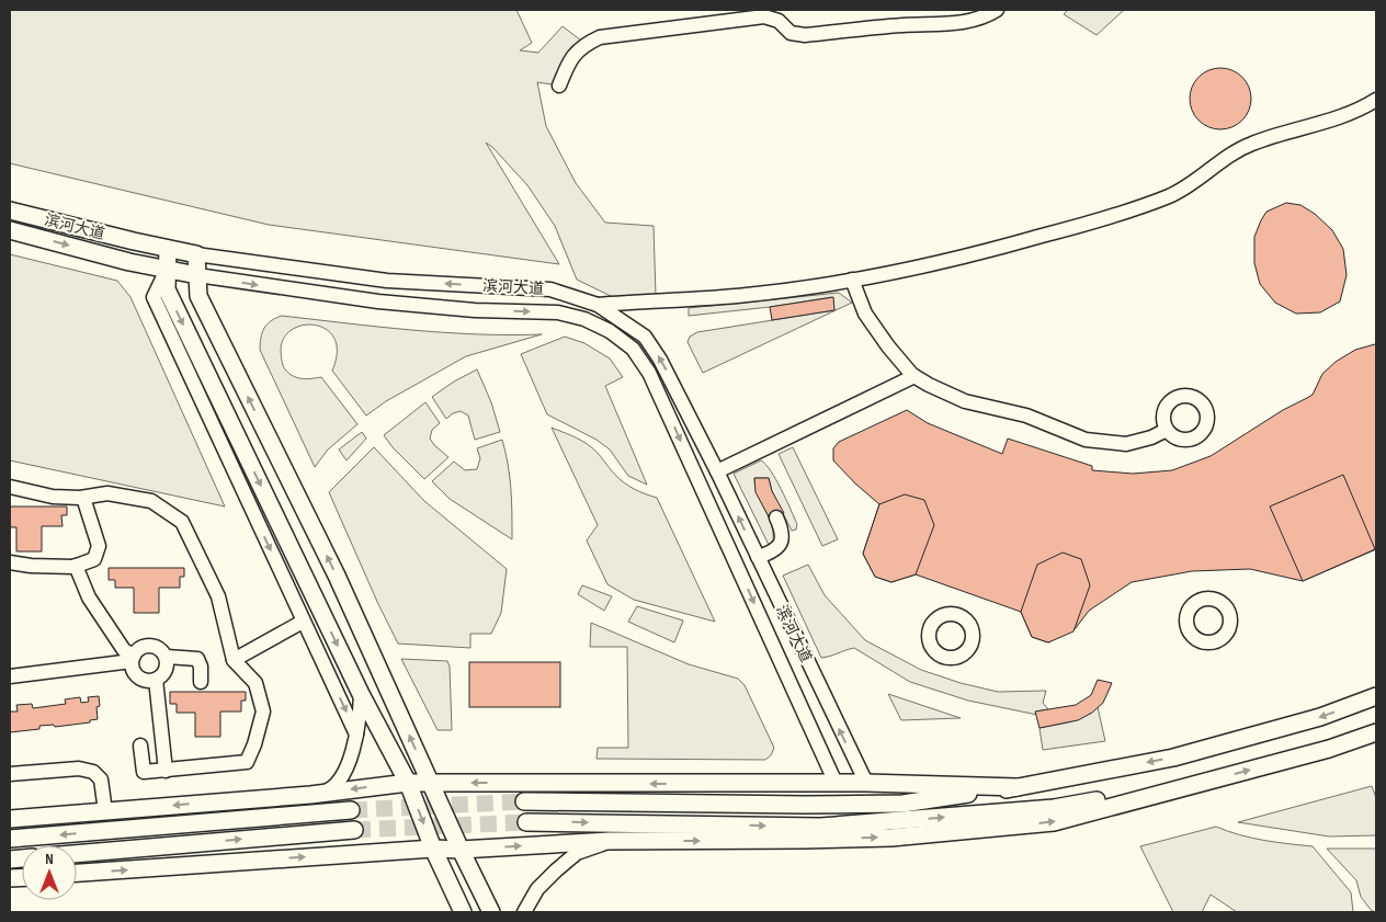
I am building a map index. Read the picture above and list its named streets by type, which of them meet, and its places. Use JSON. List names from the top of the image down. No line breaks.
{"streets":{"main road":["滨河大道"]},"north":"top"}
